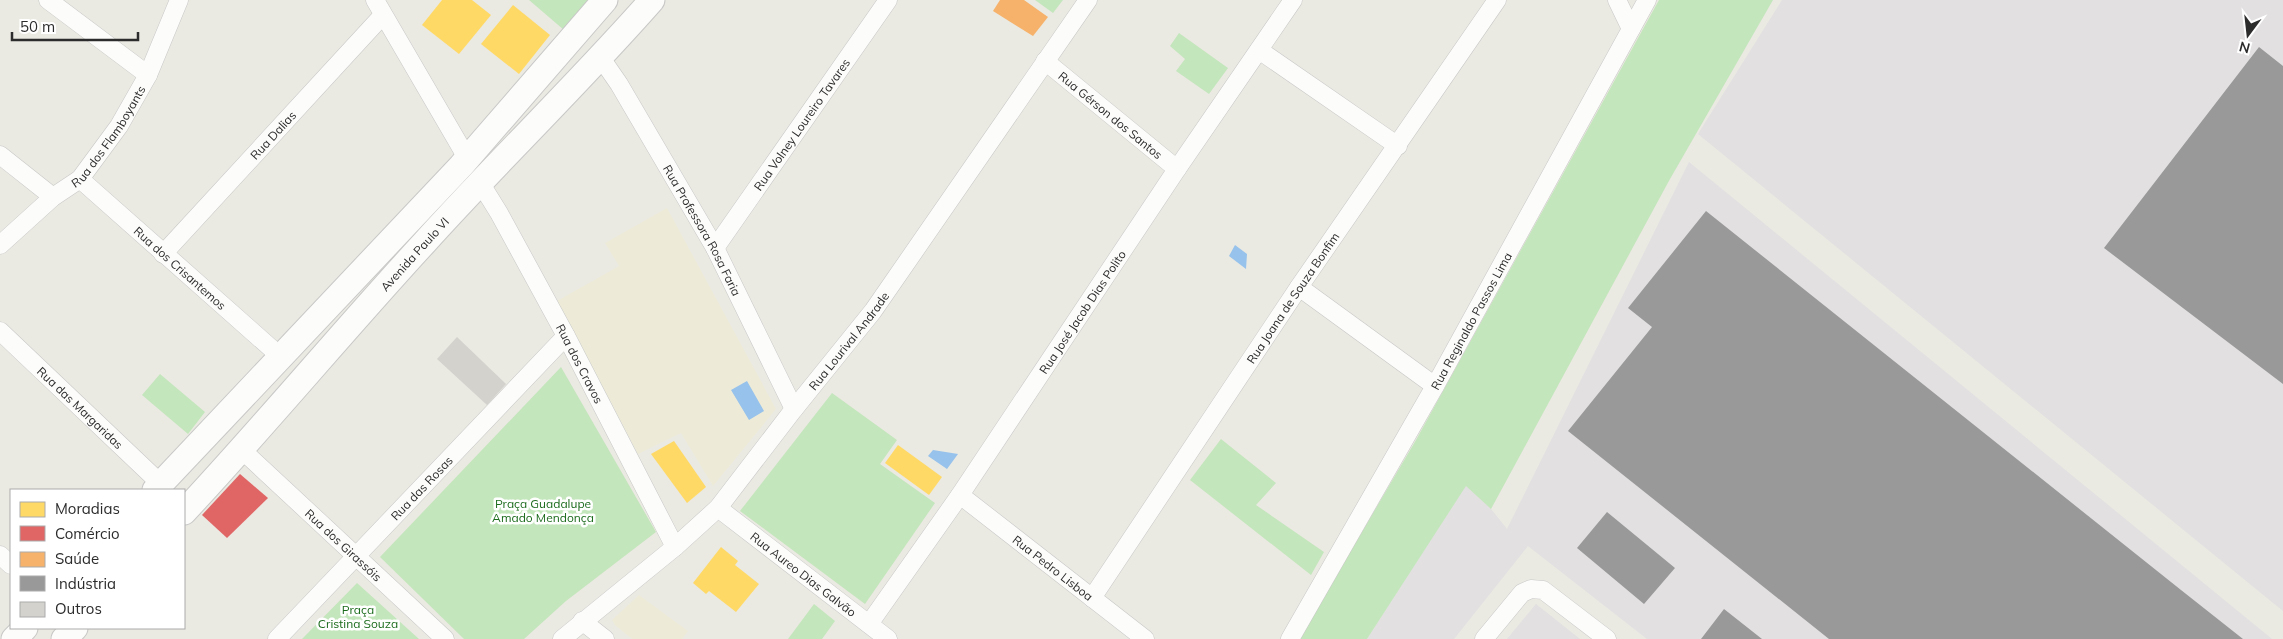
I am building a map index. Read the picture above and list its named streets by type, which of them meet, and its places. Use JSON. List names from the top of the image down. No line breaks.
{"streets":{"main road":["Avenida Paulo VI"],"street":["Rua Gérson dos Santos","Rua Volney Loureiro Tavares","Rua dos Flamboyants","Rua Dalias","Rua Professora Rosa Faria","Rua dos Crisantemos","Rua Joana de Souza Bonfim","Rua José Jacob Dias Polito","Rua Reginaldo Passos Lima","Rua Lourival Andrade","Rua dos Cravos","Rua das Margaridas","Rua das Rosas","Rua dos Girassóis","Rua Pedro Lisboa","Rua Aureo Dias Galvão"]},"crossings":[["Rua Gérson dos Santos","Rua José Jacob Dias Polito"],["Rua Gérson dos Santos","Rua Lourival Andrade"],["Rua Volney Loureiro Tavares","Rua Professora Rosa Faria"],["Rua dos Flamboyants","Rua dos Crisantemos"],["Rua Dalias","Rua dos Crisantemos"],["Rua Professora Rosa Faria","Avenida Paulo VI"],["Rua Professora Rosa Faria","Rua Lourival Andrade"],["Avenida Paulo VI","Rua dos Cravos"],["Avenida Paulo VI","Rua dos Girassóis"],["Rua Joana de Souza Bonfim","Rua Pedro Lisboa"],["Rua José Jacob Dias Polito","Rua Pedro Lisboa"],["Rua José Jacob Dias Polito","Rua Aureo Dias Galvão"],["Rua Lourival Andrade","Rua dos Cravos"],["Rua Lourival Andrade","Rua Aureo Dias Galvão"],["Rua dos Cravos","Rua das Rosas"],["Rua das Rosas","Rua dos Girassóis"]],"parks":["Praça Guadalupe Amado Mendonça","Praça Cristina Souza"],"legend":["Moradias","Comércio","Saúde","Indústria","Outros"],"scale_bar":"50 m","north":"bottom"}
